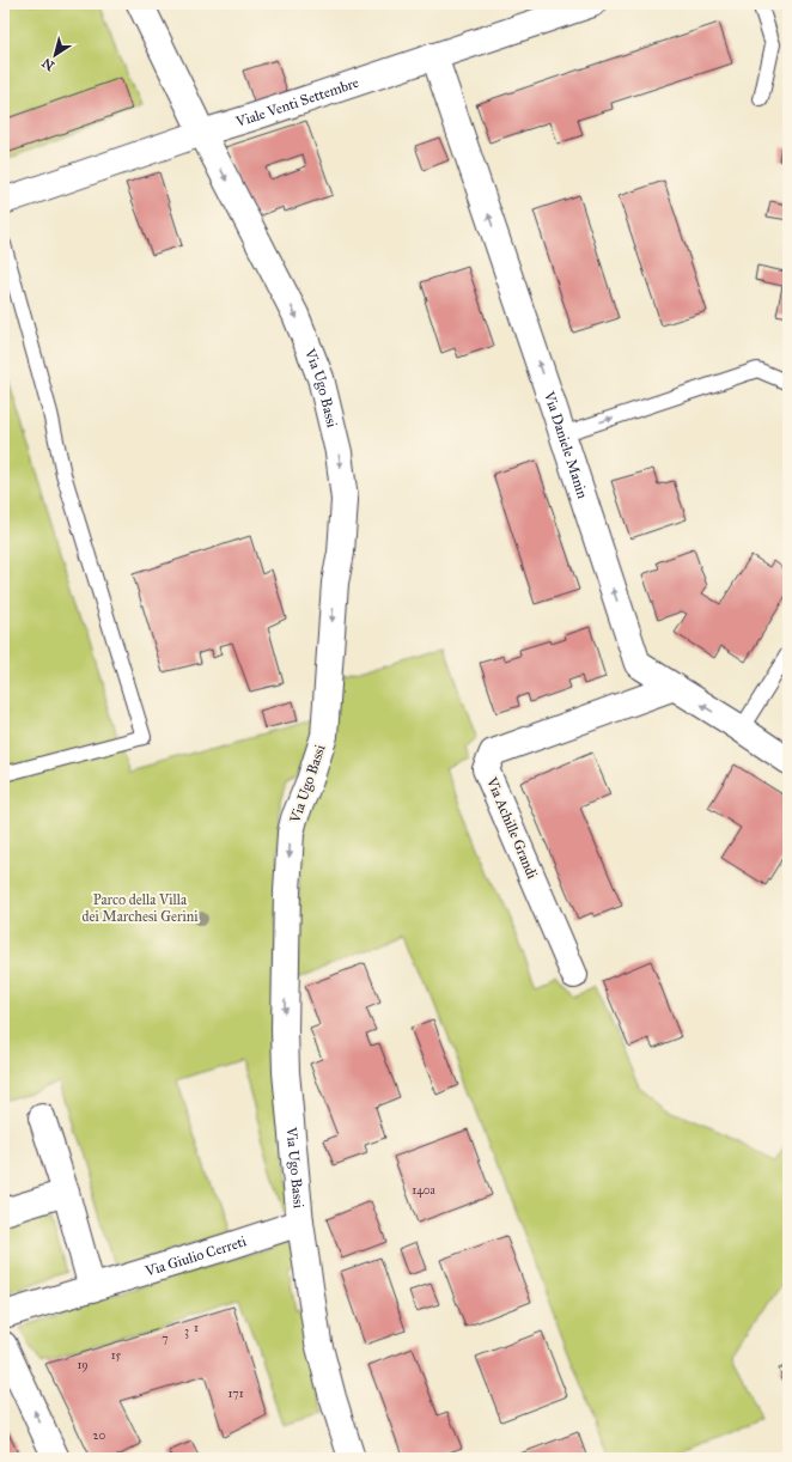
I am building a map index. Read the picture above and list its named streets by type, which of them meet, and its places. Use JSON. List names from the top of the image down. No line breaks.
{"streets":{"street":["Viale Venti Settembre","Via Ugo Bassi","Via Daniele Manin","Via Achille Grandi","Via Giulio Cerreti"]},"crossings":[["Viale Venti Settembre","Via Ugo Bassi"],["Viale Venti Settembre","Via Daniele Manin"],["Via Ugo Bassi","Via Giulio Cerreti"],["Via Daniele Manin","Via Achille Grandi"]],"one_way":["Via Ugo Bassi","Via Daniele Manin"],"parks":["Parco della Villa dei Marchesi Gerini"],"house_numbers":["140a","1","3","7","15","19","171","20"],"north":"bottom left"}
